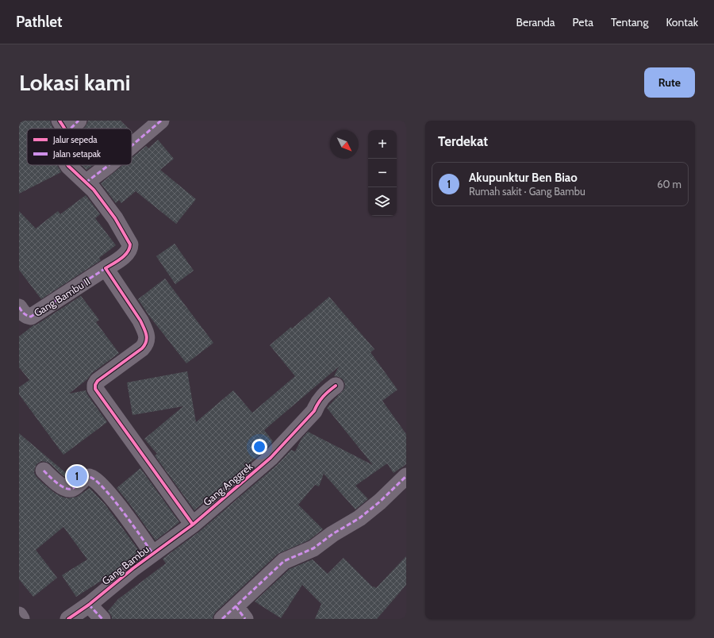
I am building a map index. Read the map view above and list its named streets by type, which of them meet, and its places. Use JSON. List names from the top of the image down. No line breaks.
{"streets":{"street":["Gang Bambu II","Gang Anggrek","Gang Bambu"]},"crossings":[["Gang Anggrek","Gang Bambu"]],"legend":["Jalur sepeda","Jalan setapak"],"north":"bottom right","page":{"header":"Pathlet","nav":["Beranda","Peta","Tentang","Kontak"],"buttons":"Rute","title":"Lokasi kami","heading":"Terdekat","map_buttons":["+","−"],"list":[{"mark":"1","name":"Akupunktur Ben Biao","note":"Rumah sakit · Gang Bambu","value":"60 m"}],"pins":"1"}}
